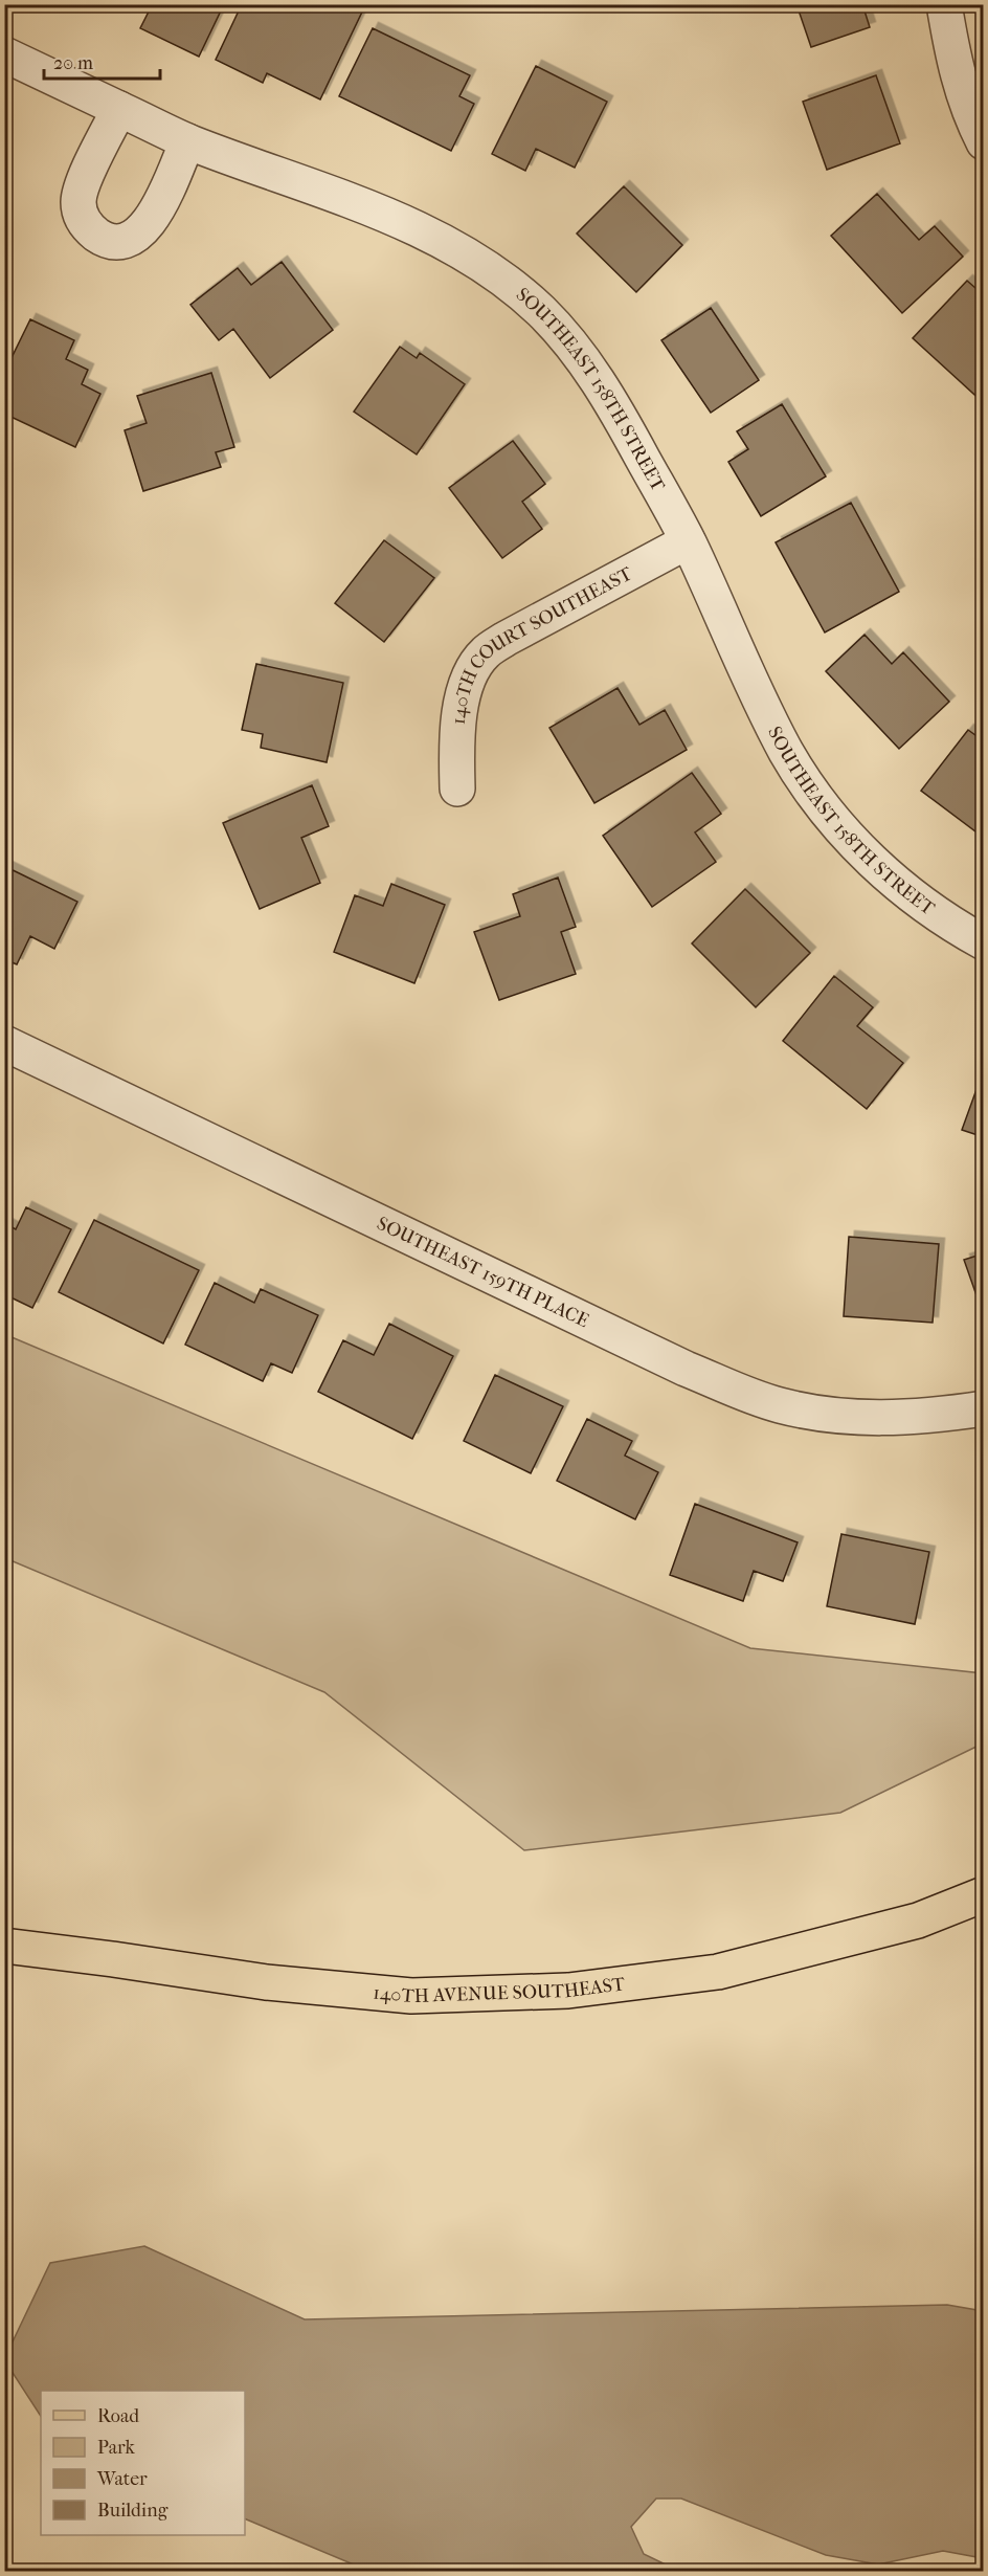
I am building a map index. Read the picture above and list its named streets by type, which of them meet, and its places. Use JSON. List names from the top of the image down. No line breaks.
{"streets":{"main road":["140TH AVENUE SOUTHEAST"],"street":["SOUTHEAST 158TH STREET","140TH COURT SOUTHEAST","SOUTHEAST 159TH PLACE"]},"crossings":[["SOUTHEAST 158TH STREET","140TH COURT SOUTHEAST"]],"legend":["Road","Park","Water","Building"],"scale_bar":"20 m"}
